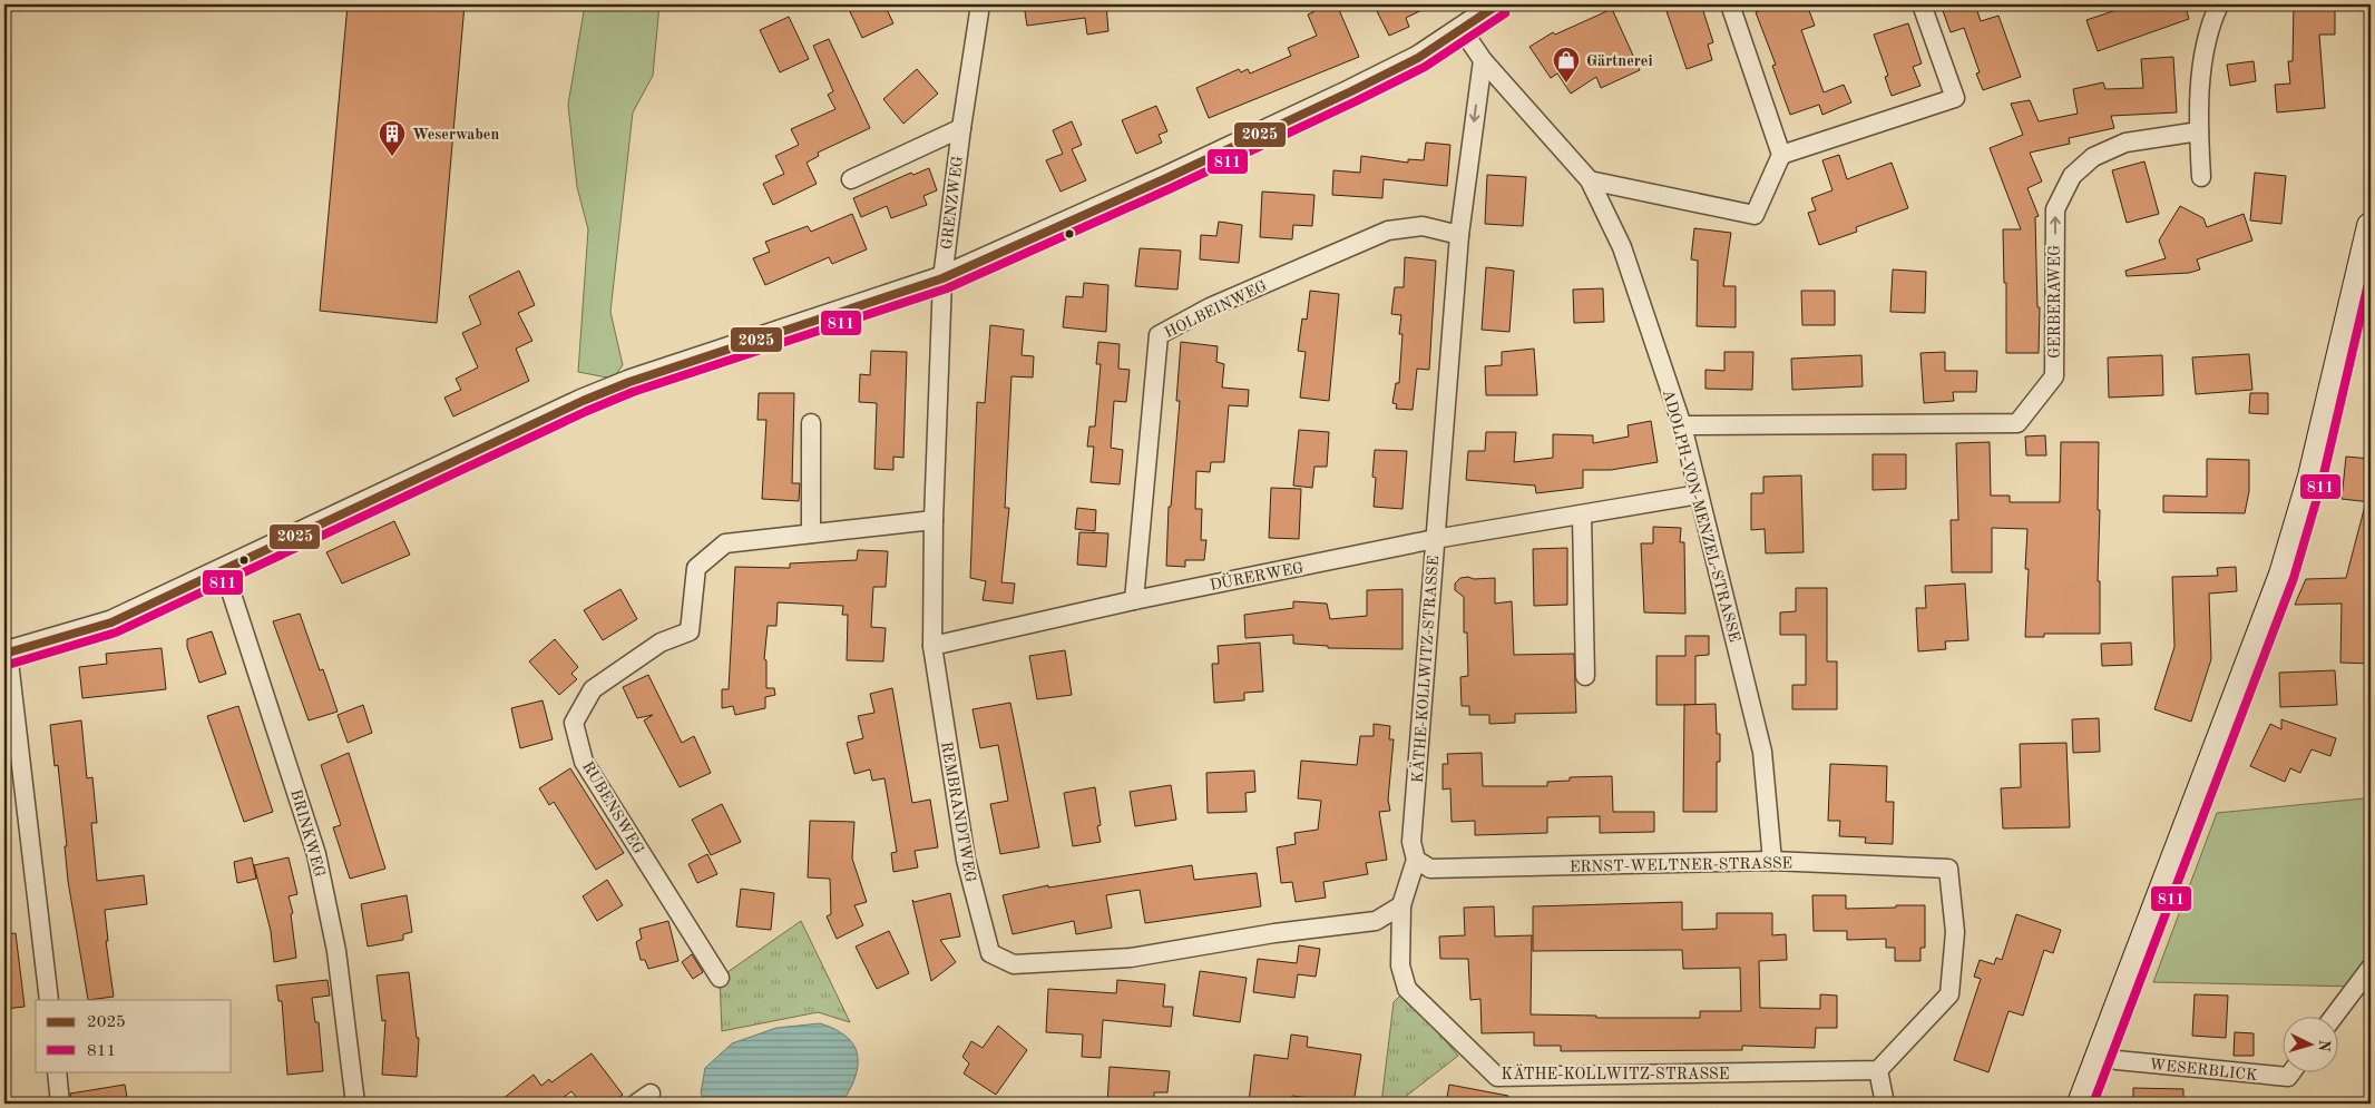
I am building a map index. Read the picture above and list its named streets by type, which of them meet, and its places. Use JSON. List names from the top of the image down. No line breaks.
{"streets":{"street":["GRENZWEG","GERBERAWEG","HOLBEINWEG","ADOLPH-VON-MENZEL-STRASSE","DÜRERWEG","KÄTHE-KOLLWITZ-STRASSE","RUBENSWEG","REMBRANDTWEG","BRINKWEG","ERNST-WELTNER-STRASSE","WESERBLICK"]},"crossings":[["GRENZWEG","REMBRANDTWEG"],["GERBERAWEG","ADOLPH-VON-MENZEL-STRASSE"],["HOLBEINWEG","DÜRERWEG"],["ADOLPH-VON-MENZEL-STRASSE","DÜRERWEG"],["ADOLPH-VON-MENZEL-STRASSE","ERNST-WELTNER-STRASSE"],["DÜRERWEG","KÄTHE-KOLLWITZ-STRASSE"],["DÜRERWEG","REMBRANDTWEG"],["KÄTHE-KOLLWITZ-STRASSE","REMBRANDTWEG"],["KÄTHE-KOLLWITZ-STRASSE","ERNST-WELTNER-STRASSE"],["RUBENSWEG","REMBRANDTWEG"]],"one_way":["GERBERAWEG"],"places":{"shop":["Gärtnerei"],"building":["Weserwaben"]},"lines":["transit line 2025","transit line 811"],"legend":["2025","811"],"north":"right"}
